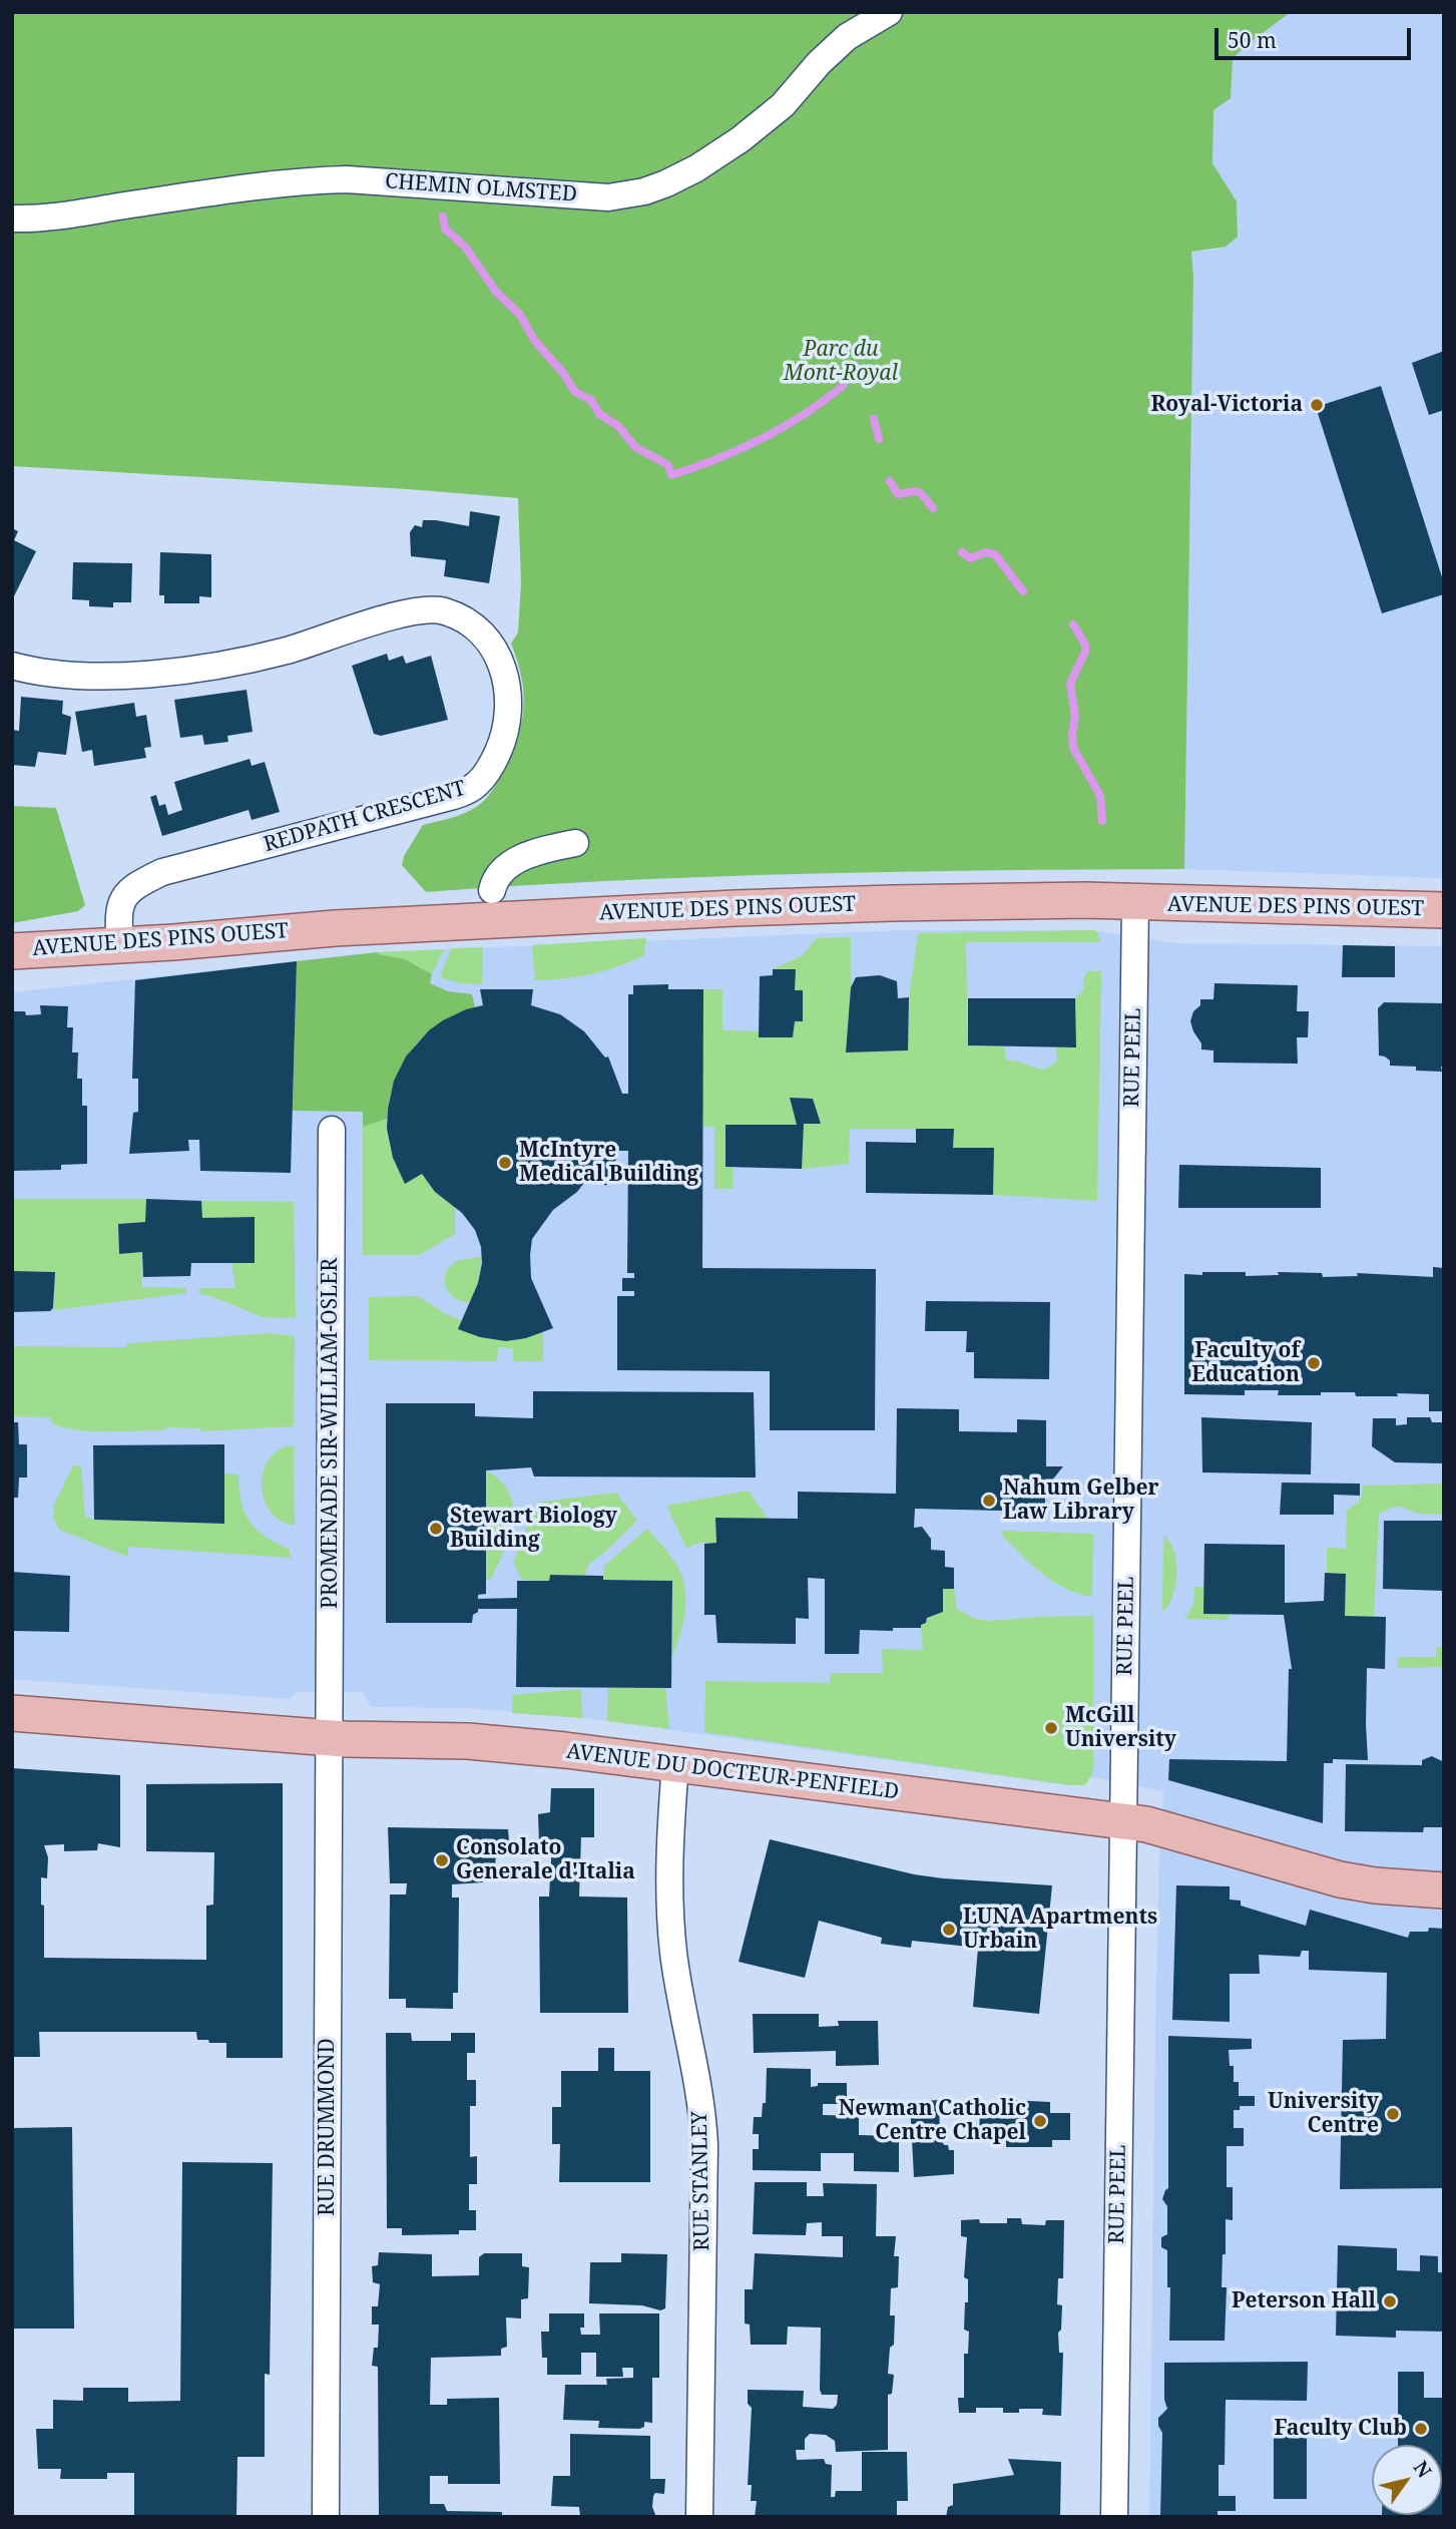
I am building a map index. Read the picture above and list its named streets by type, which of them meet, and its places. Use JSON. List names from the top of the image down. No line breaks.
{"streets":{"main road":["AVENUE DES PINS OUEST","AVENUE DU DOCTEUR-PENFIELD"],"street":["CHEMIN OLMSTED","REDPATH CRESCENT","RUE PEEL","PROMENADE SIR-WILLIAM-OSLER","RUE DRUMMOND","RUE STANLEY"]},"crossings":[["REDPATH CRESCENT","AVENUE DES PINS OUEST"],["AVENUE DES PINS OUEST","RUE PEEL"],["RUE PEEL","AVENUE DU DOCTEUR-PENFIELD"],["PROMENADE SIR-WILLIAM-OSLER","AVENUE DU DOCTEUR-PENFIELD"],["PROMENADE SIR-WILLIAM-OSLER","RUE DRUMMOND"],["AVENUE DU DOCTEUR-PENFIELD","RUE DRUMMOND"],["AVENUE DU DOCTEUR-PENFIELD","RUE STANLEY"]],"parks":["Parc du Mont-Royal"],"places":["Royal-Victoria","McIntyre Medical Building","Faculty of Education","Nahum Gelber Law Library","Stewart Biology Building","McGill University","Consolato Generale d'Italia","LUNA Apartments Urbain","University Centre","Newman Catholic Centre Chapel","Peterson Hall","Faculty Club"],"scale_bar":"50 m","north":"top right"}
